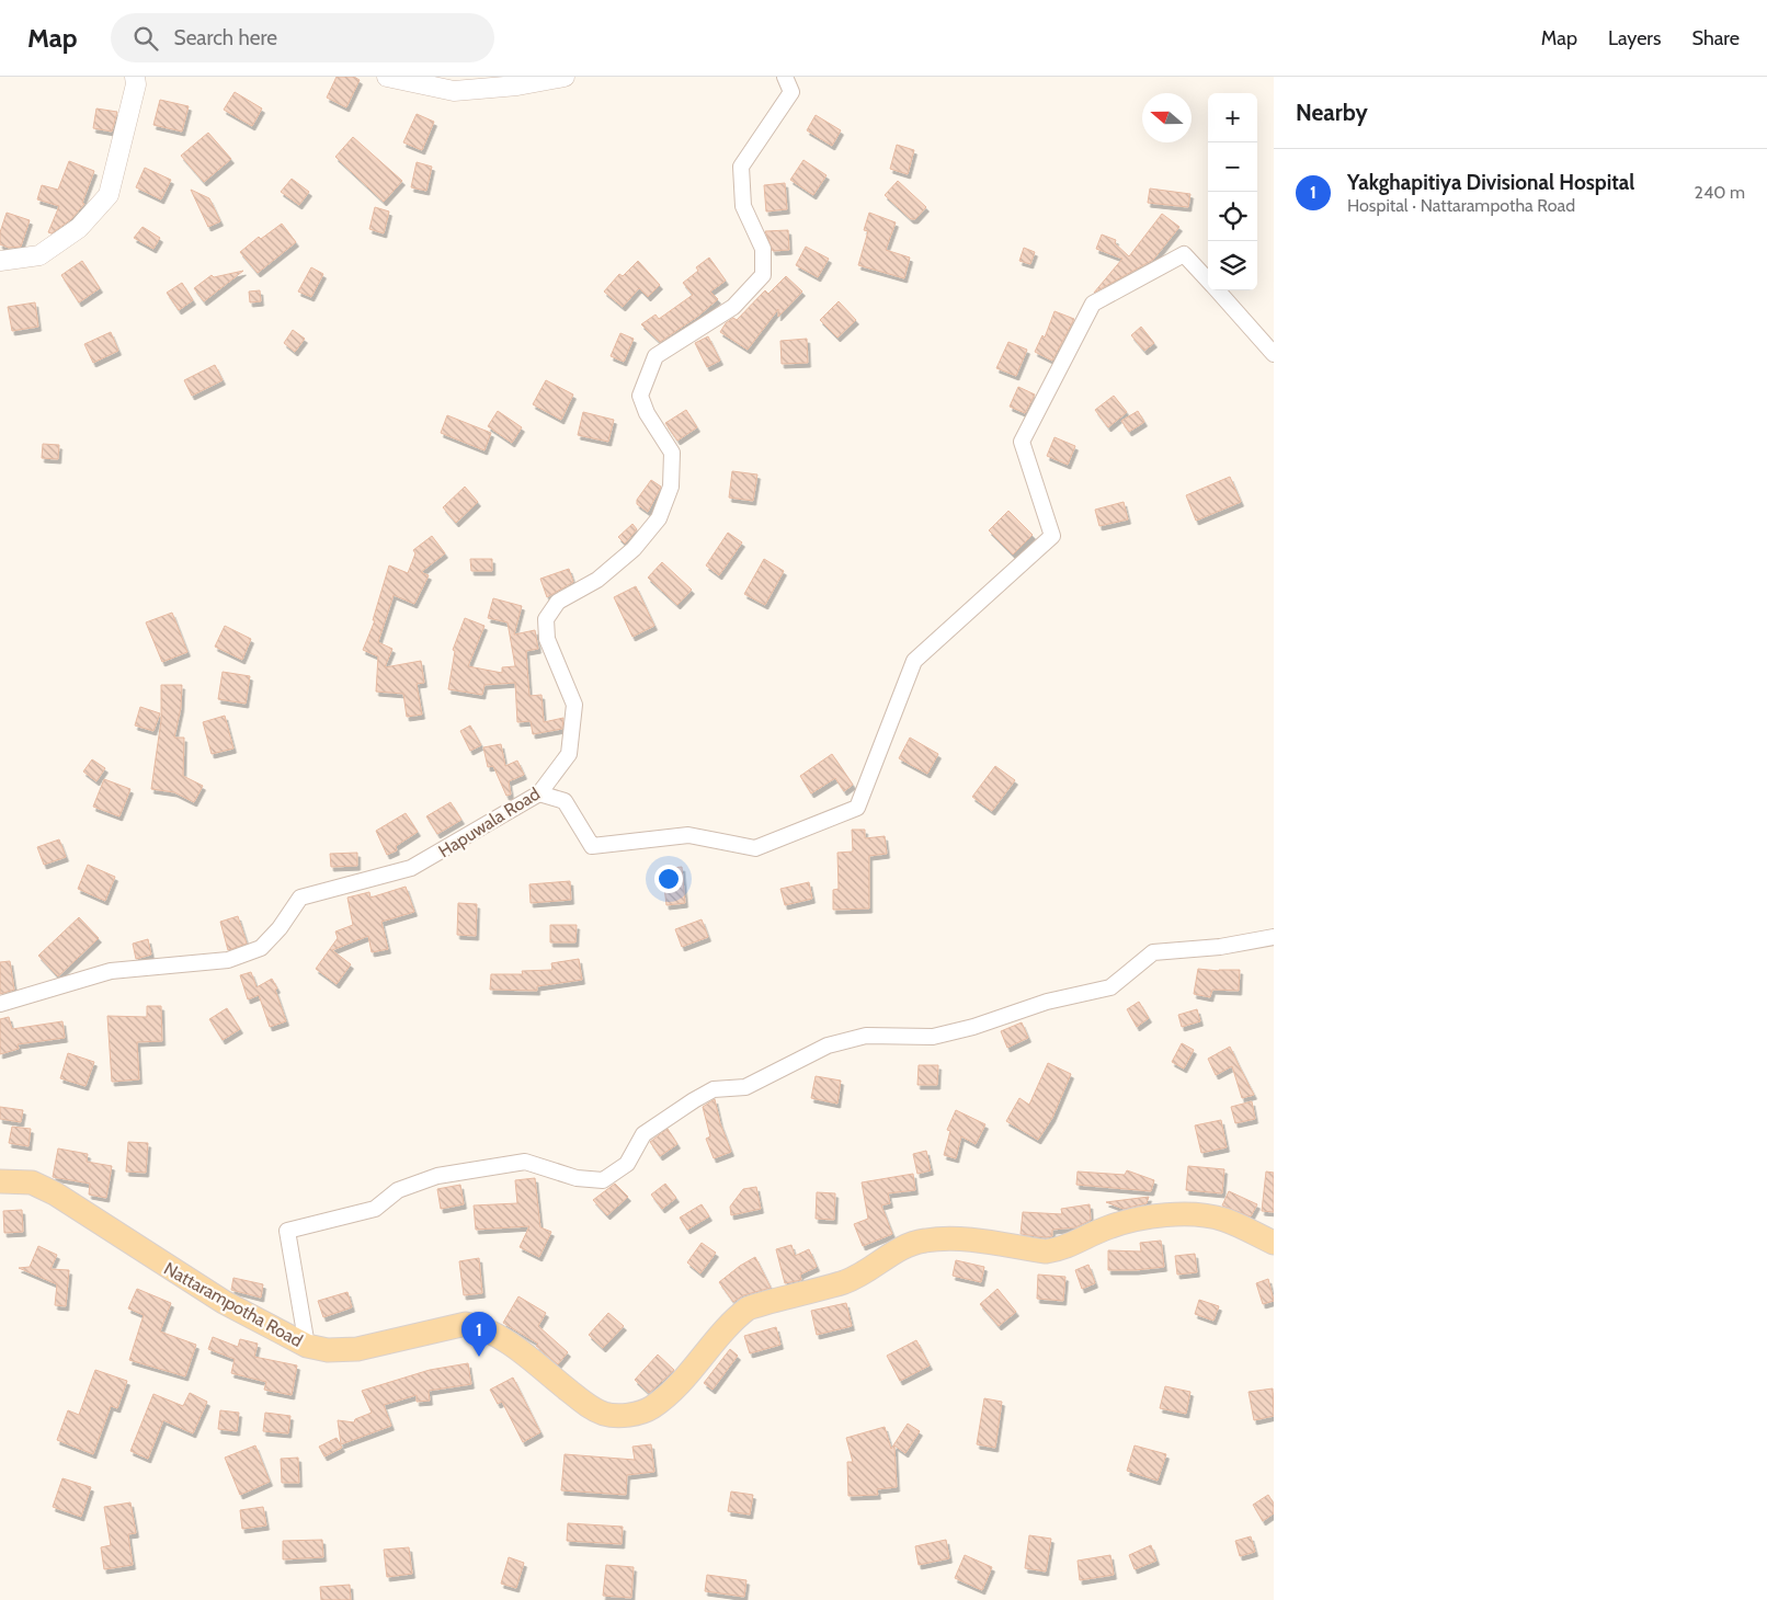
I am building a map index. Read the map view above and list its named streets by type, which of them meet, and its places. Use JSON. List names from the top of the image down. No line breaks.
{"streets":{"main road":["Nattarampotha Road"],"street":["Hapuwala Road"]},"north":"left","page":{"header":"Map","search":"Search here","nav":["Map","Layers","Share"],"heading":"Nearby","map_buttons":["+","−"],"list":[{"mark":"1","name":"Yakghapitiya Divisional Hospital","note":"Hospital · Nattarampotha Road","value":"240 m"}],"pins":"1"}}
